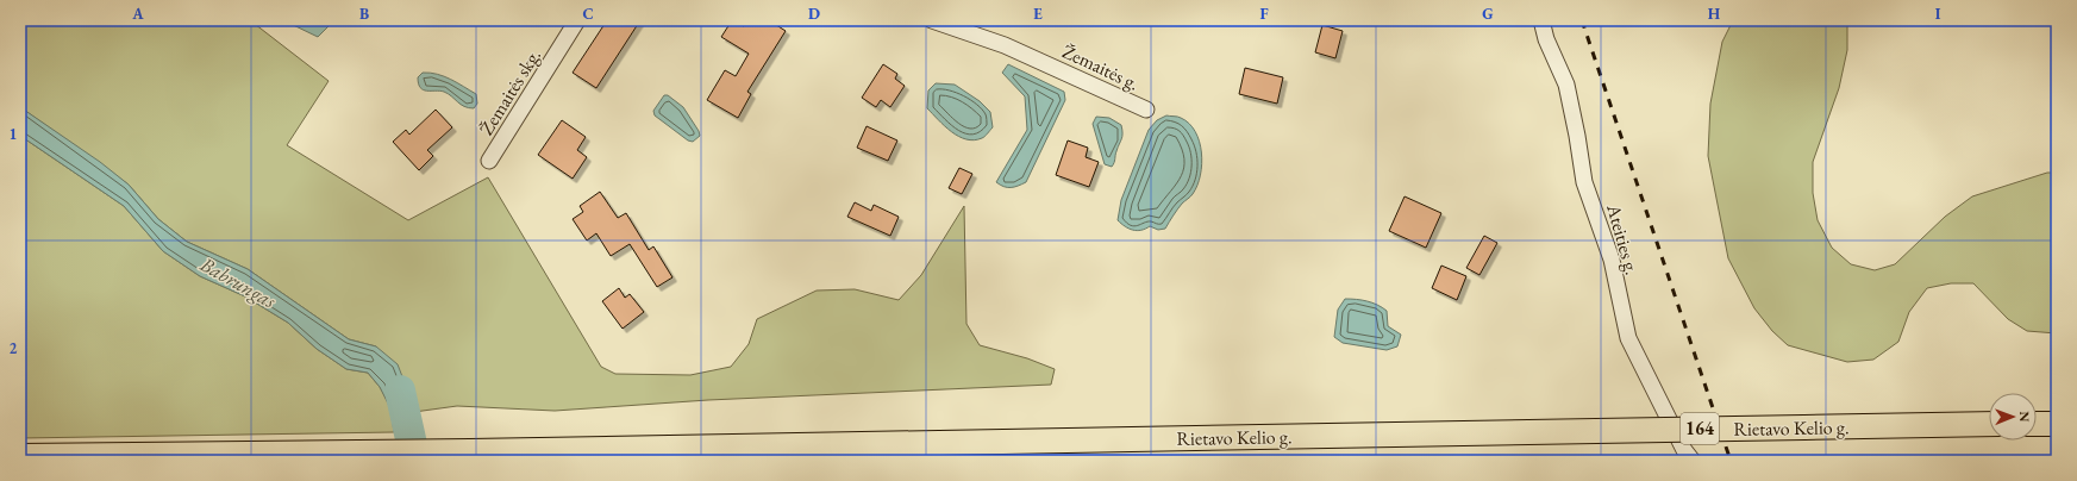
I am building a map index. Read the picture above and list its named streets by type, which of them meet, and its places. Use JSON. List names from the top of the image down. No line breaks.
{"streets":{"main road":["Rietavo Kelio g.","164"],"street":["Žemaitės g.","Žemaitės skg.","Ateities g."]},"water":["Babrungas"],"north":"right","grid":{"columns":["A","B","C","D","E","F","G","H","I"],"rows":["1","2"]}}
